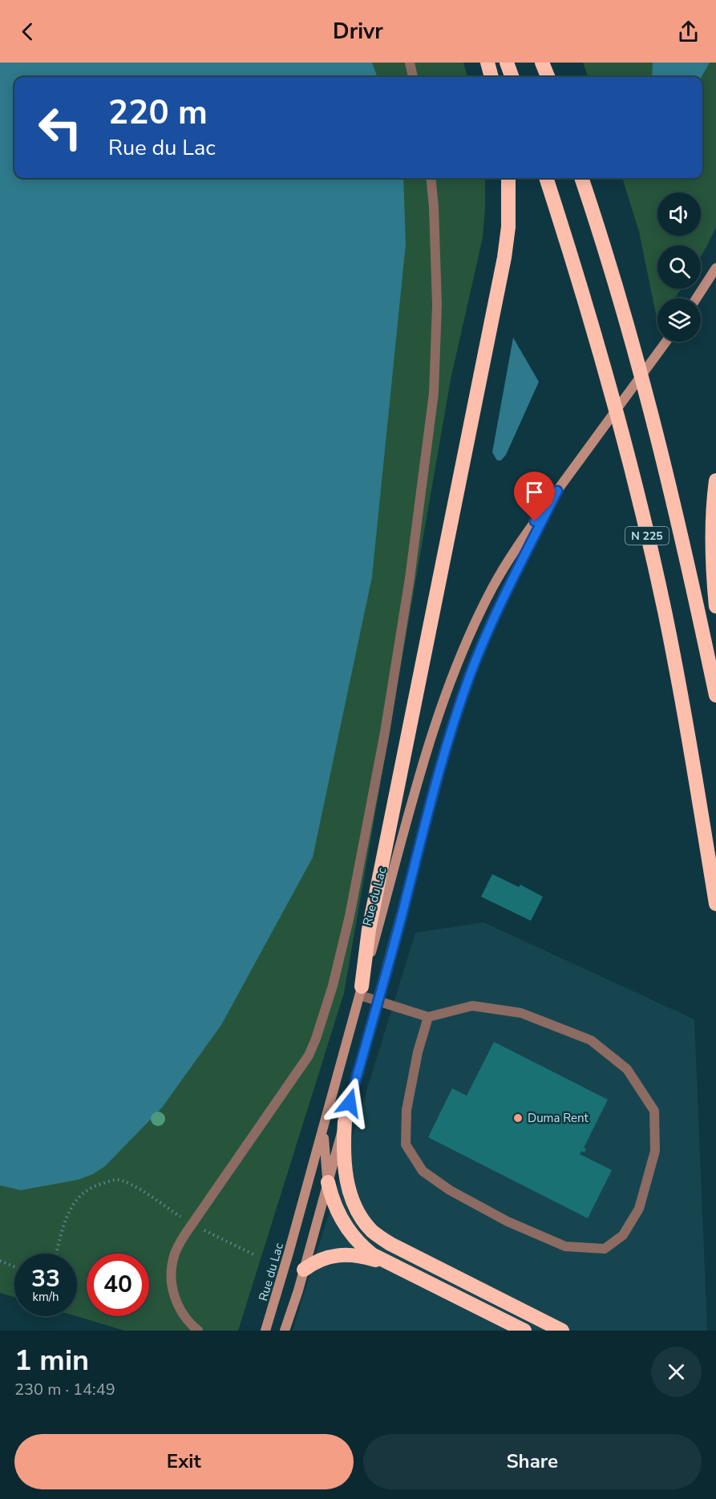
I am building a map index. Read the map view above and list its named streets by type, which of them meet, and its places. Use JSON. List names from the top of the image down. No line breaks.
{"streets":{"highway":["N 225"],"street":["Rue du Lac"]},"places":["Duma Rent"],"page":{"header":"Drivr","turn":["220 m","Rue du Lac"],"speed":"33 km/h","limit":"40","heading":["1 min","230 m · 14:49"],"buttons":["Exit","Share"]}}
